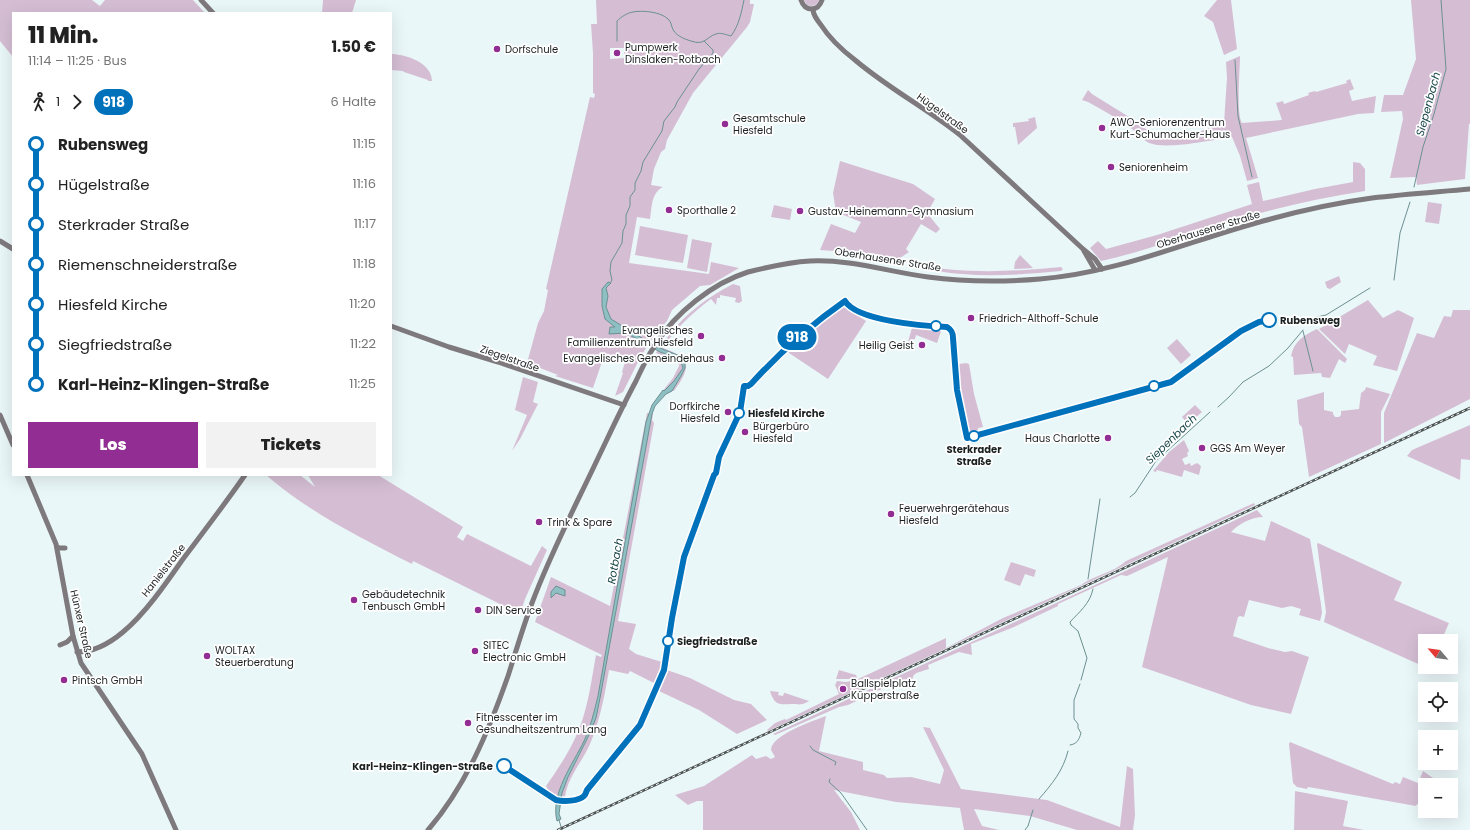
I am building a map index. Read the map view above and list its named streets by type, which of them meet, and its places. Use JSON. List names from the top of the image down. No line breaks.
{"streets":{"main road":["Hügelstraße","Oberhausener Straße","Ziegelstraße","Hanielstraße","Hünxer Straße"]},"crossings":[["Hügelstraße","Oberhausener Straße"],["Oberhausener Straße","Ziegelstraße"],["Hanielstraße","Hünxer Straße"]],"water":["Siepenbach","Rotbach"],"places":["Dorfschule","Pumpwerk Dinslaken-Rotbach","Gesamtschule Hiesfeld","AWO-Seniorenzentrum Kurt-Schumacher-Haus","Seniorenheim","Sporthalle 2","Gustav-Heinemann-Gymnasium","Friedrich-Althoff-Schule","Rubensweg","Evangelisches Familienzentrum Hiesfeld","Heilig Geist","Evangelisches Gemeindehaus","Dorfkirche Hiesfeld","Hiesfeld Kirche","Bürgerbüro Hiesfeld","Sterkrader Straße","Haus Charlotte","GGS Am Weyer","Feuerwehrgerätehaus Hiesfeld","Trink & Spare","Gebäudetechnik Tenbusch GmbH","DIN Service","Siegfriedstraße","SITEC Electronic GmbH","WOLTAX Steuerberatung","Pintsch GmbH","Ballspielplatz Küpperstraße","Fitnesscenter im Gesundheitszentrum Lang","Karl-Heinz-Klingen-Straße"],"lines":["bus line 918"],"north":"top left","page":{"on_map":"918","heading":["11 Min.","11:14 – 11:25 · Bus","1.50 €"],"legs":["1","918","6 Halte"],"list":[{"name":"Rubensweg","value":"11:15"},{"name":"Hügelstraße","value":"11:16"},{"name":"Sterkrader Straße","value":"11:17"},{"name":"Riemenschneiderstraße","value":"11:18"},{"name":"Hiesfeld Kirche","value":"11:20"},{"name":"Siegfriedstraße","value":"11:22"},{"name":"Karl-Heinz-Klingen-Straße","value":"11:25"}],"buttons":["Los","Tickets"],"map_buttons":["+","−"]}}
